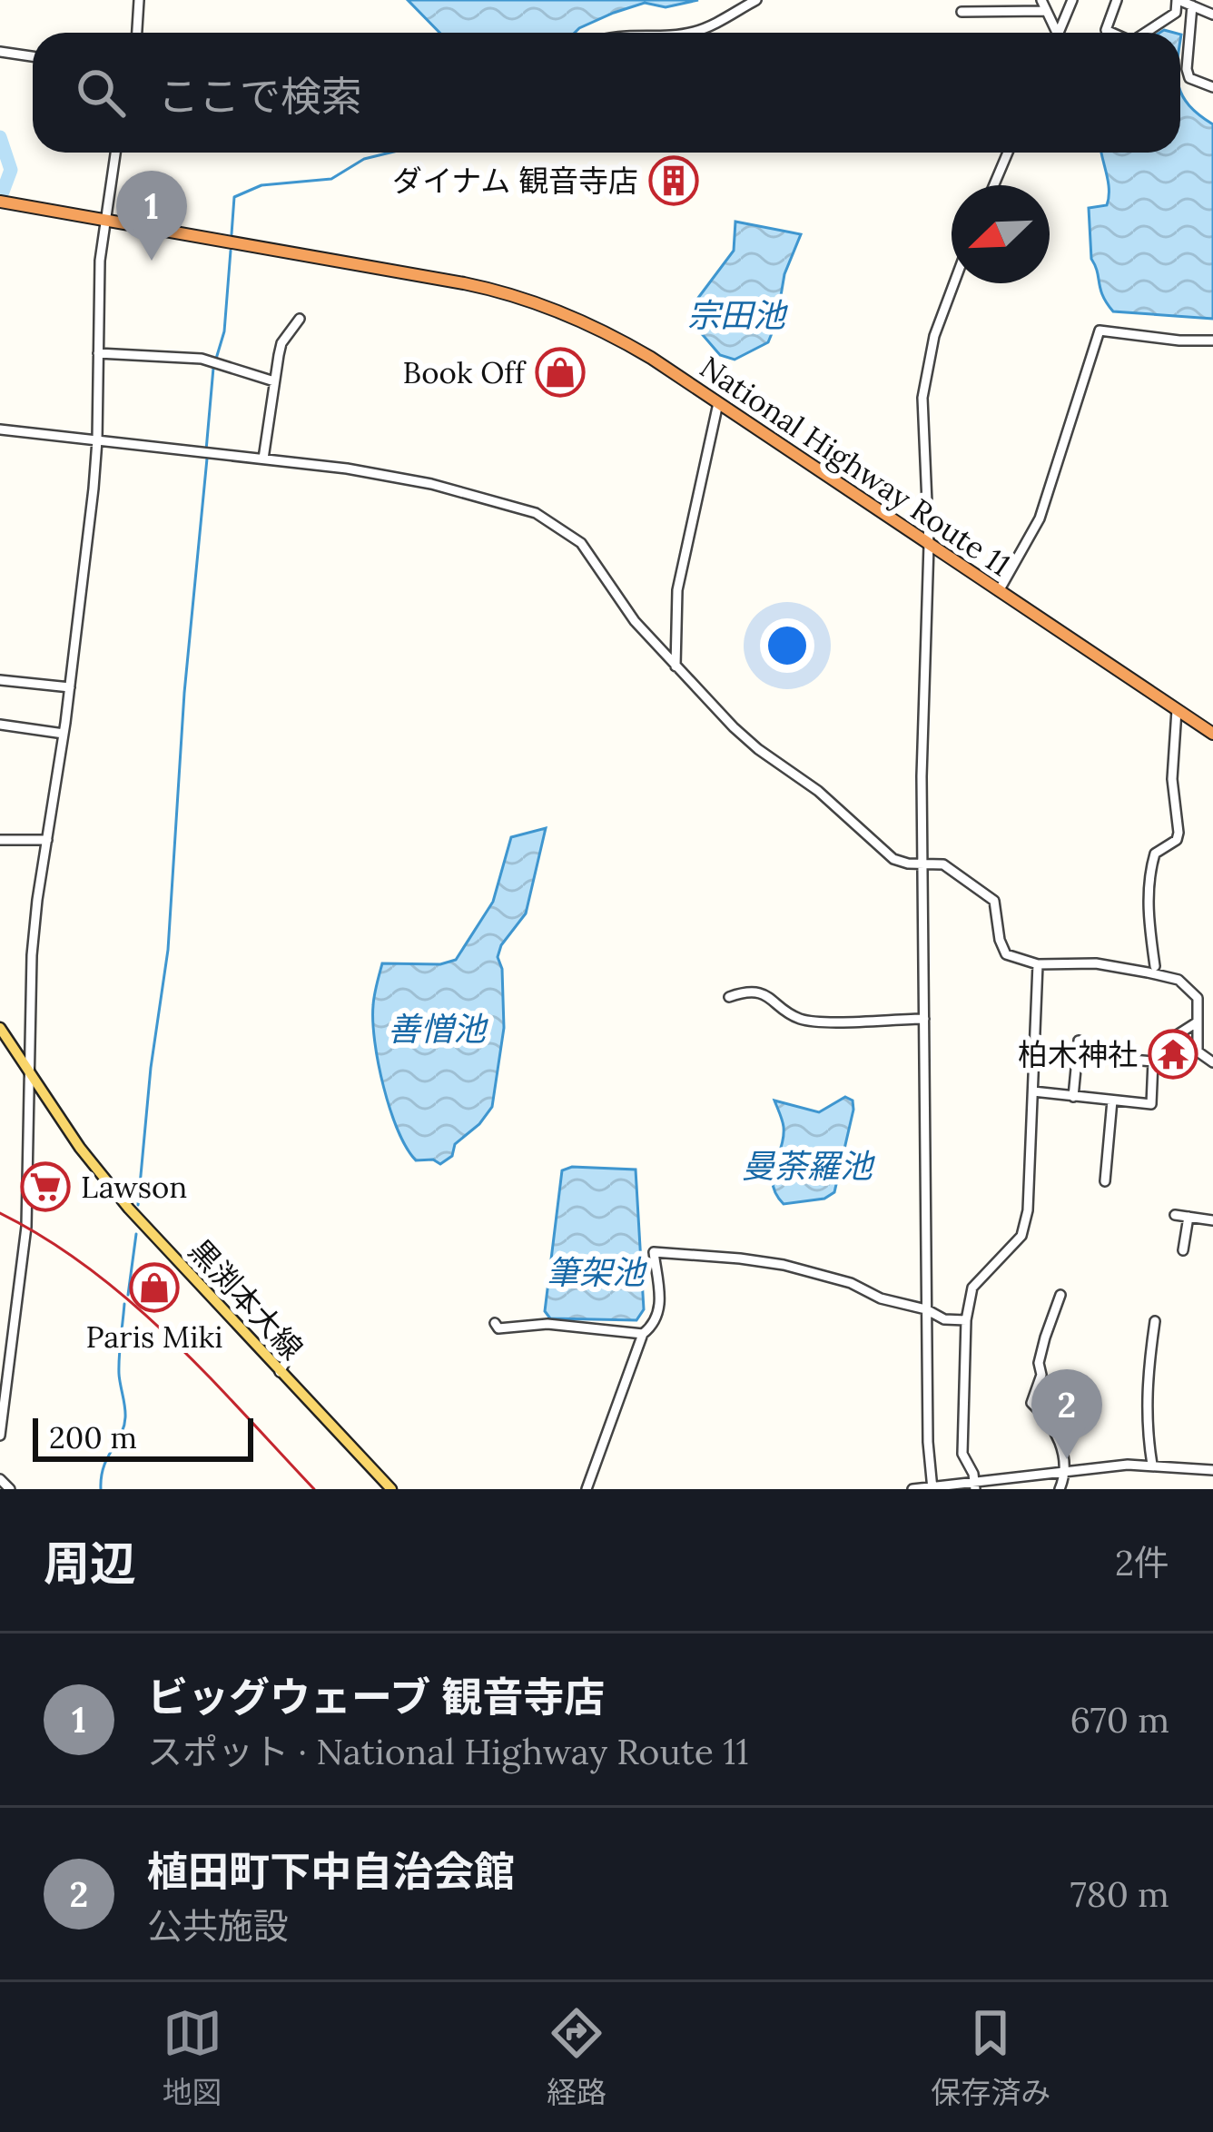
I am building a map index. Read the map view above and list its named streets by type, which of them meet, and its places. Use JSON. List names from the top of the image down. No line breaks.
{"streets":{"highway":["National Highway Route 11"],"main road":["黒渕本大線"]},"water":["宗田池","善憎池","曼荼羅池","筆架池"],"places":{"building":["ダイナム 観音寺店"],"shop":["Book Off","Paris Miki"],"temple":["柏木神社"],"supermarket":["Lawson"]},"scale_bar":"200 m","north":"bottom left","page":{"search":"ここで検索","pins":["1","2"],"scale":"200 m","heading":["周辺","2件"],"list":[{"mark":"1","name":"ビッグウェーブ 観音寺店","note":"スポット · National Highway Route 11","value":"670 m"},{"mark":"2","name":"植田町下中自治会館","note":"公共施設","value":"780 m"}],"nav":["地図","経路","保存済み"]}}
